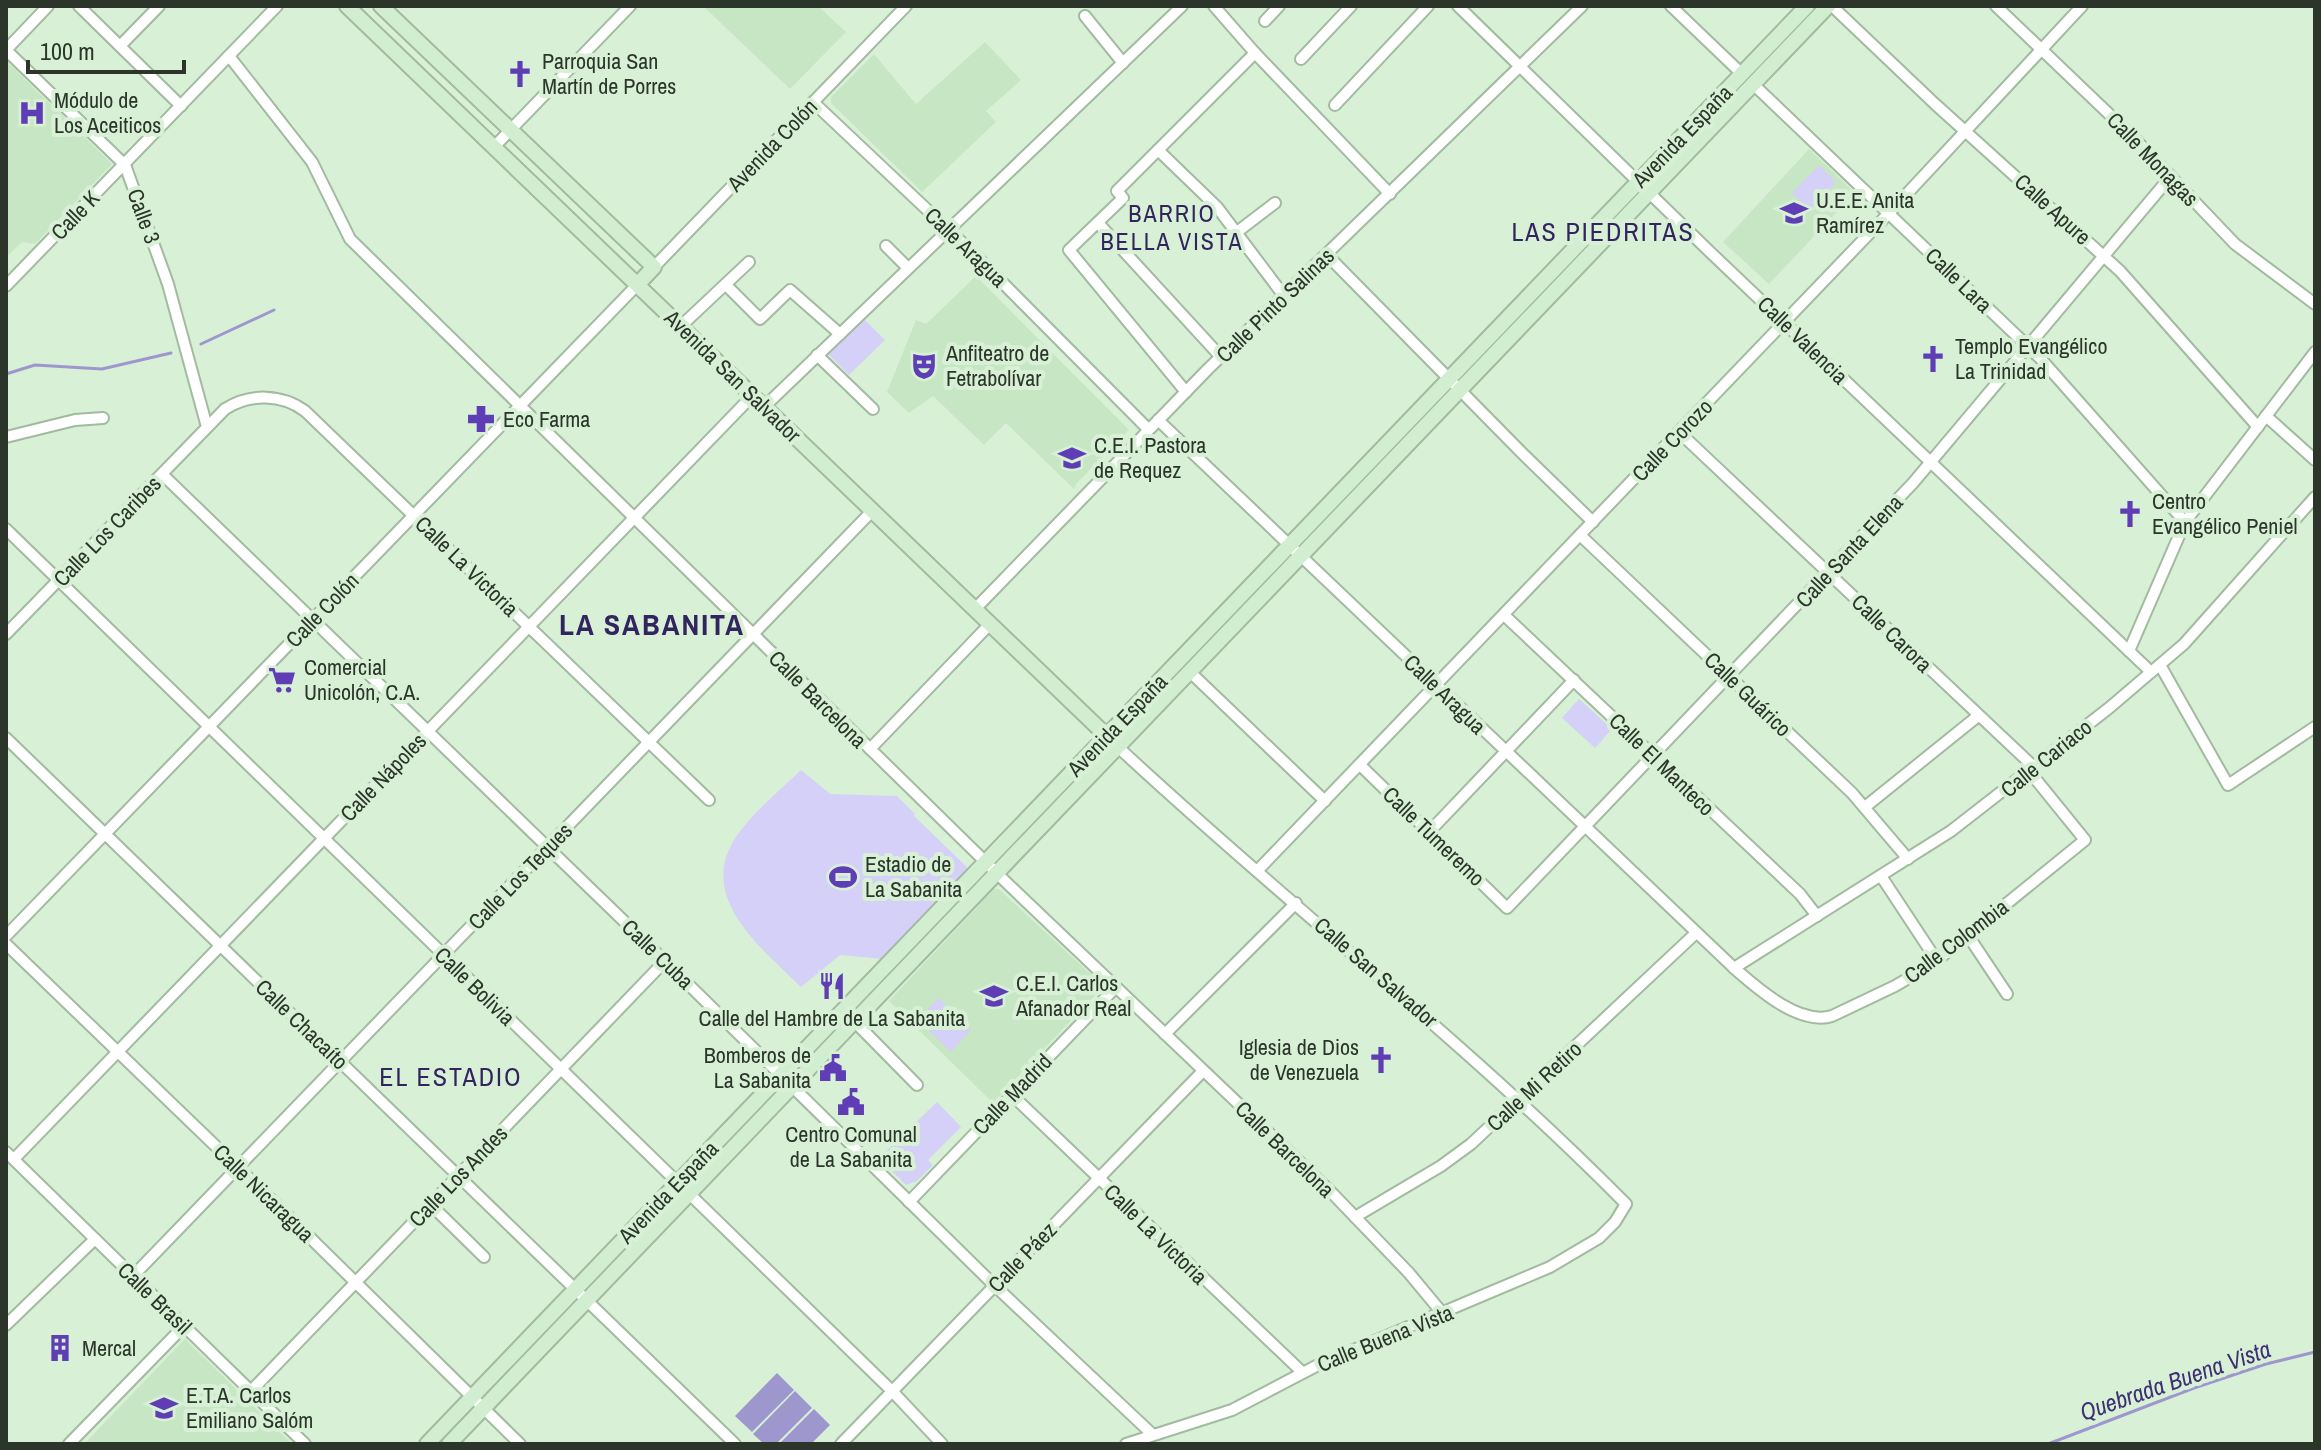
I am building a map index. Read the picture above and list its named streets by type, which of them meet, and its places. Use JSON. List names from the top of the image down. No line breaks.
{"streets":{"main road":["Avenida España","Avenida Colón","Avenida San Salvador"],"street":["Calle Monagas","Calle Apure","Calle K","Calle 3","Calle Aragua","Calle Lara","Calle Pinto Salinas","Calle Valencia","Calle Corozo","Calle Los Caribes","Calle Santa Elena","Calle La Victoria","Calle Colón","Calle Carora","Calle Guárico","Calle Barcelona","Calle Cariaco","Calle El Manteco","Calle Nápoles","Calle Tumeremo","Calle Los Teques","Calle Colombia","Calle Cuba","Calle San Salvador","Calle Bolivia","Calle Chacaíto","Calle Mi Retiro","Calle Madrid","Calle Los Andes","Calle Nicaragua","Calle Páez","Calle Brasil","Calle Buena Vista"]},"crossings":[["Avenida España","Calle Apure"],["Avenida España","Calle Aragua"],["Avenida España","Calle Lara"],["Avenida España","Calle Valencia"],["Avenida España","Avenida San Salvador"],["Avenida España","Calle Barcelona"],["Avenida España","Calle Cuba"],["Avenida España","Calle San Salvador"],["Avenida España","Calle Bolivia"],["Avenida España","Calle Chacaíto"],["Avenida España","Calle Nicaragua"],["Avenida Colón","Calle Aragua"],["Avenida Colón","Avenida San Salvador"],["Avenida Colón","Calle Colón"],["Calle Monagas","Calle Corozo"],["Calle Monagas","Calle Santa Elena"],["Calle Apure","Calle Corozo"],["Calle Apure","Calle Santa Elena"],["Calle K","Calle 3"],["Calle K","Calle Barcelona"],["Calle 3","Calle Los Caribes"],["Calle 3","Calle La Victoria"],["Calle Aragua","Calle Pinto Salinas"],["Calle Aragua","Calle Corozo"],["Calle Aragua","Calle Santa Elena"],["Calle Aragua","Calle Cariaco"],["Calle Aragua","Calle Colombia"],["Calle Aragua","Calle Mi Retiro"],["Calle Lara","Calle Corozo"],["Calle Lara","Calle Santa Elena"],["Calle Pinto Salinas","Calle Valencia"],["Calle Pinto Salinas","Avenida San Salvador"],["Calle Valencia","Calle Corozo"],["Calle Valencia","Calle Santa Elena"],["Calle Valencia","Calle Cariaco"],["Avenida San Salvador","Calle Colón"],["Avenida San Salvador","Calle Nápoles"],["Avenida San Salvador","Calle Los Teques"],["Avenida San Salvador","Calle San Salvador"],["Calle Corozo","Calle Carora"],["Calle Corozo","Calle Guárico"],["Calle Corozo","Calle El Manteco"],["Calle Corozo","Calle Tumeremo"],["Calle Corozo","Calle San Salvador"],["Calle Los Caribes","Calle La Victoria"],["Calle Los Caribes","Calle Cuba"],["Calle Los Caribes","Calle Bolivia"],["Calle Santa Elena","Calle Carora"],["Calle Santa Elena","Calle Guárico"],["Calle Santa Elena","Calle El Manteco"],["Calle Santa Elena","Calle Tumeremo"],["Calle La Victoria","Calle Colón"],["Calle La Victoria","Calle Nápoles"],["Calle La Victoria","Calle Los Teques"],["Calle La Victoria","Calle Madrid"],["Calle La Victoria","Calle Páez"],["Calle La Victoria","Calle Buena Vista"],["Calle Colón","Calle Barcelona"],["Calle Colón","Calle Cuba"],["Calle Colón","Calle Bolivia"],["Calle Colón","Calle Chacaíto"],["Calle Carora","Calle Cariaco"],["Calle Carora","Calle Colombia"],["Calle Guárico","Calle Cariaco"],["Calle Barcelona","Calle Nápoles"],["Calle Barcelona","Calle Los Teques"],["Calle Barcelona","Calle Mi Retiro"],["Calle Barcelona","Calle Madrid"],["Calle Barcelona","Calle Páez"],["Calle Barcelona","Calle Buena Vista"],["Calle Cariaco","Calle El Manteco"],["Calle Cariaco","Calle Colombia"],["Calle Nápoles","Calle Cuba"],["Calle Nápoles","Calle Bolivia"],["Calle Nápoles","Calle Chacaíto"],["Calle Nápoles","Calle Nicaragua"],["Calle Nápoles","Calle Brasil"],["Calle Los Teques","Calle Cuba"],["Calle Los Teques","Calle Bolivia"],["Calle Los Teques","Calle Chacaíto"],["Calle Los Teques","Calle Nicaragua"],["Calle Los Teques","Calle Brasil"],["Calle Cuba","Calle Madrid"],["Calle Cuba","Calle Los Andes"],["Calle Cuba","Calle Páez"],["Calle Cuba","Calle Buena Vista"],["Calle San Salvador","Calle Mi Retiro"],["Calle San Salvador","Calle Buena Vista"],["Calle Bolivia","Calle Los Andes"],["Calle Bolivia","Calle Páez"],["Calle Chacaíto","Calle Los Andes"],["Calle Los Andes","Calle Nicaragua"],["Calle Los Andes","Calle Brasil"]],"districts":["BARRIO BELLA VISTA","LAS PIEDRITAS","LA SABANITA","EL ESTADIO"],"water":["Quebrada Buena Vista"],"places":{"church":["Parroquia San Martín de Porres","Templo Evangélico La Trinidad","Centro Evangélico Peniel","Iglesia de Dios de Venezuela"],"hospital":["Módulo de Los Aceiticos"],"school or university":["U.E.E. Anita Ramírez","C.E.I. Pastora de Requez","C.E.I. Carlos Afanador Real","E.T.A. Carlos Emiliano Salóm"],"theatre":["Anfiteatro de Fetrabolívar"],"pharmacy":["Eco Farma"],"supermarket":["Comercial Unicolón, C.A."],"sports":["Estadio de La Sabanita"],"restaurant":["Calle del Hambre de La Sabanita"],"public building":["Bomberos de La Sabanita","Centro Comunal de La Sabanita"],"building":["Mercal"]},"scale_bar":"100 m"}
